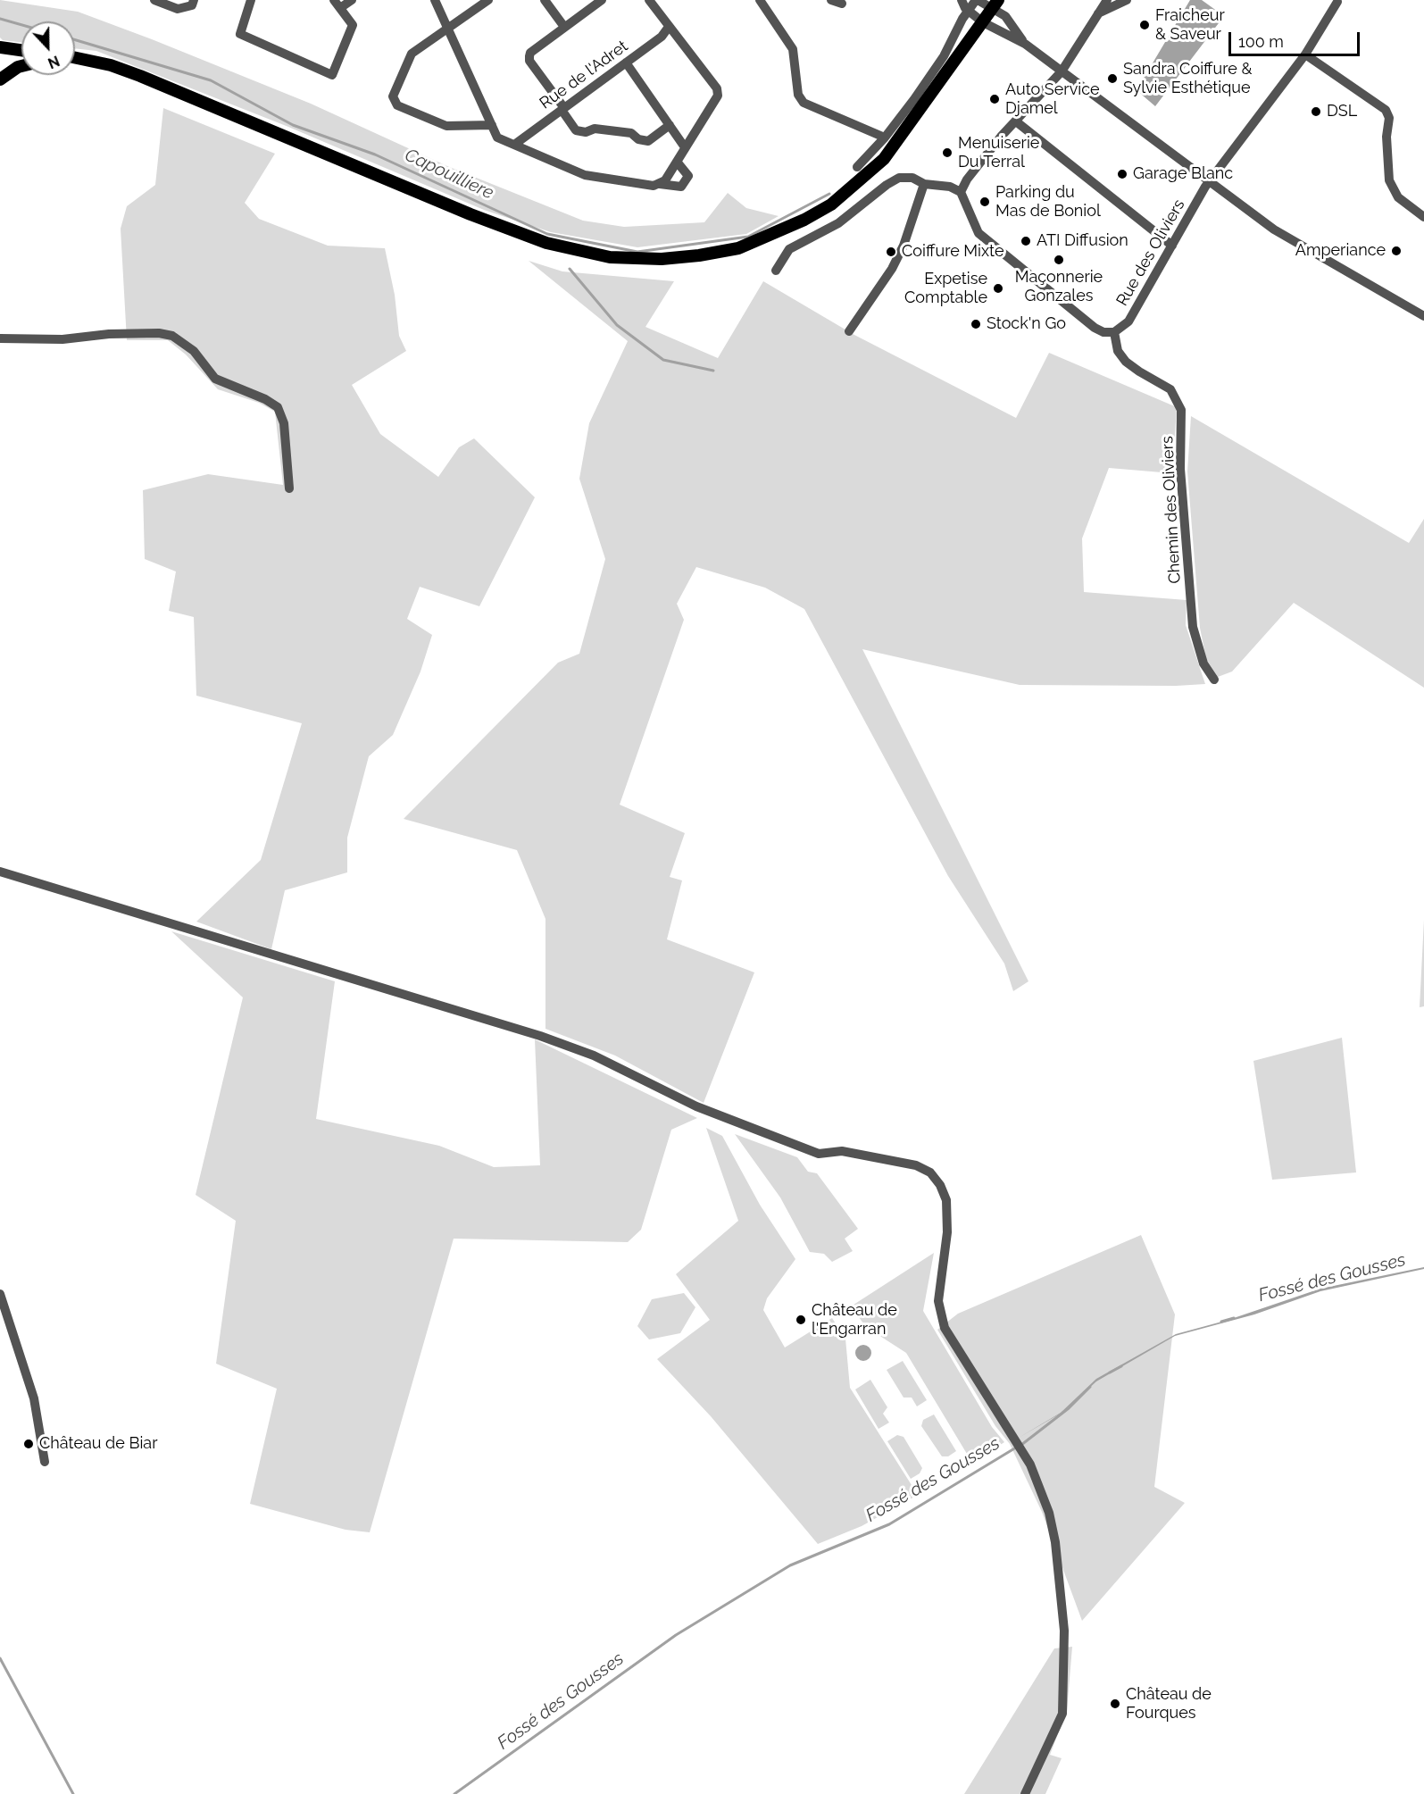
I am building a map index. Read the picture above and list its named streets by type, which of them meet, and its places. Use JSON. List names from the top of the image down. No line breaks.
{"streets":{"street":["Rue de l'Adret","Rue des Oliviers","Chemin des Oliviers"]},"crossings":[["Rue des Oliviers","Chemin des Oliviers"]],"water":["Capouilliere","Fossé des Gousses"],"places":["Fraicheur & Saveur","Sandra Coiffure & Sylvie Esthétique","Auto Service Djamel","DSL","Menuiserie Du Terral","Garage Blanc","Parking du Mas de Boniol","ATI Diffusion","Amperiance","Coiffure Mixte","Maçonnerie Gonzales","Expetise Comptable","Stock'n Go","Château de l'Engarran","Château de Biar","Château de Fourques"],"scale_bar":"100 m","north":"bottom"}
